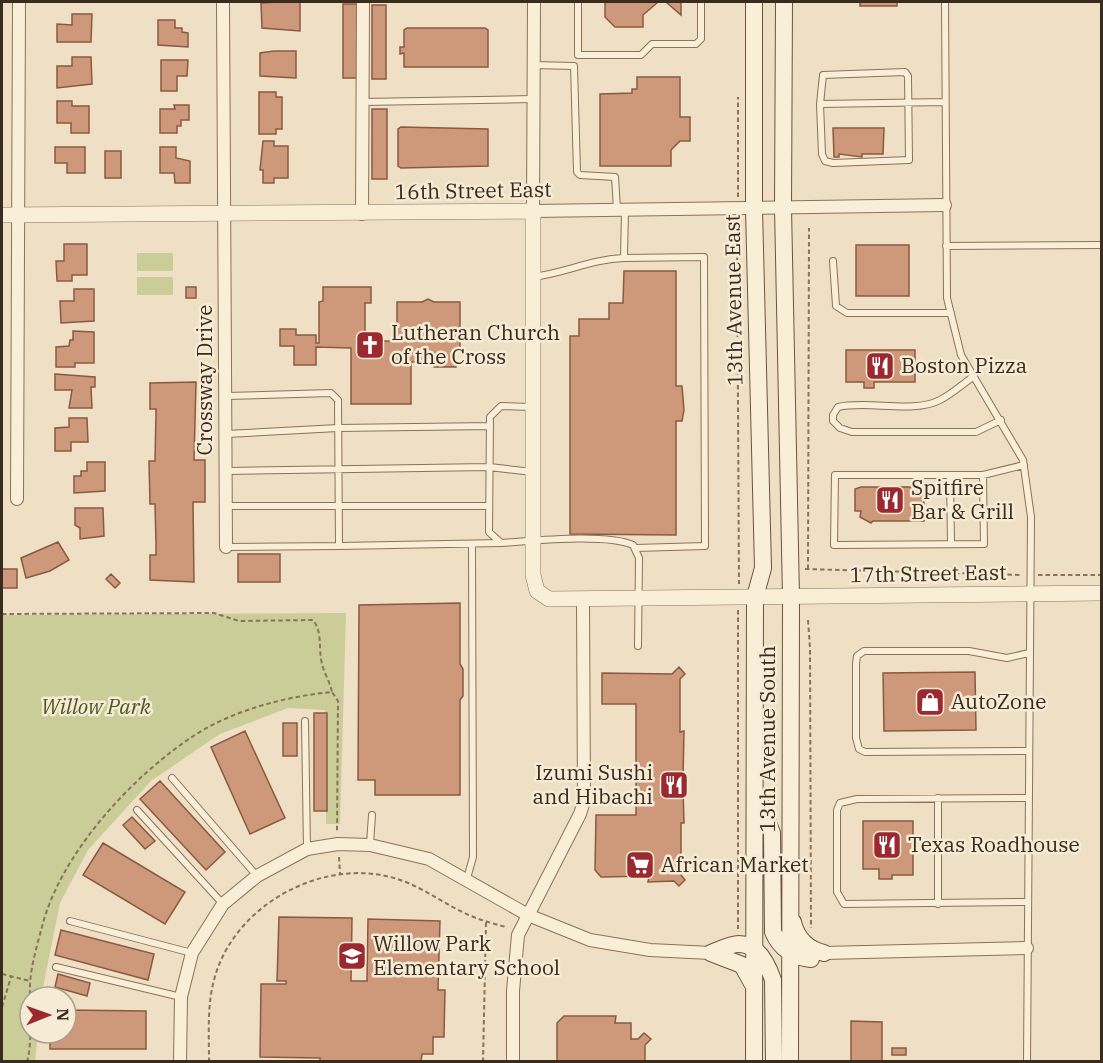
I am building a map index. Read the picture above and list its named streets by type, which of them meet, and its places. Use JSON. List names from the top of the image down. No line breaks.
{"streets":{"main road":["13th Avenue East","13th Avenue South"],"street":["16th Street East","Crossway Drive","17th Street East"]},"crossings":[["16th Street East","13th Avenue East"],["16th Street East","Crossway Drive"],["13th Avenue East","17th Street East"],["13th Avenue East","13th Avenue South"],["17th Street East","13th Avenue South"]],"parks":["Willow Park"],"places":{"church":["Lutheran Church of the Cross"],"restaurant":["Boston Pizza","Spitfire Bar & Grill","Izumi Sushi and Hibachi","Texas Roadhouse"],"shop":["AutoZone"],"supermarket":["African Market"],"school or university":["Willow Park Elementary School"]},"north":"right"}
